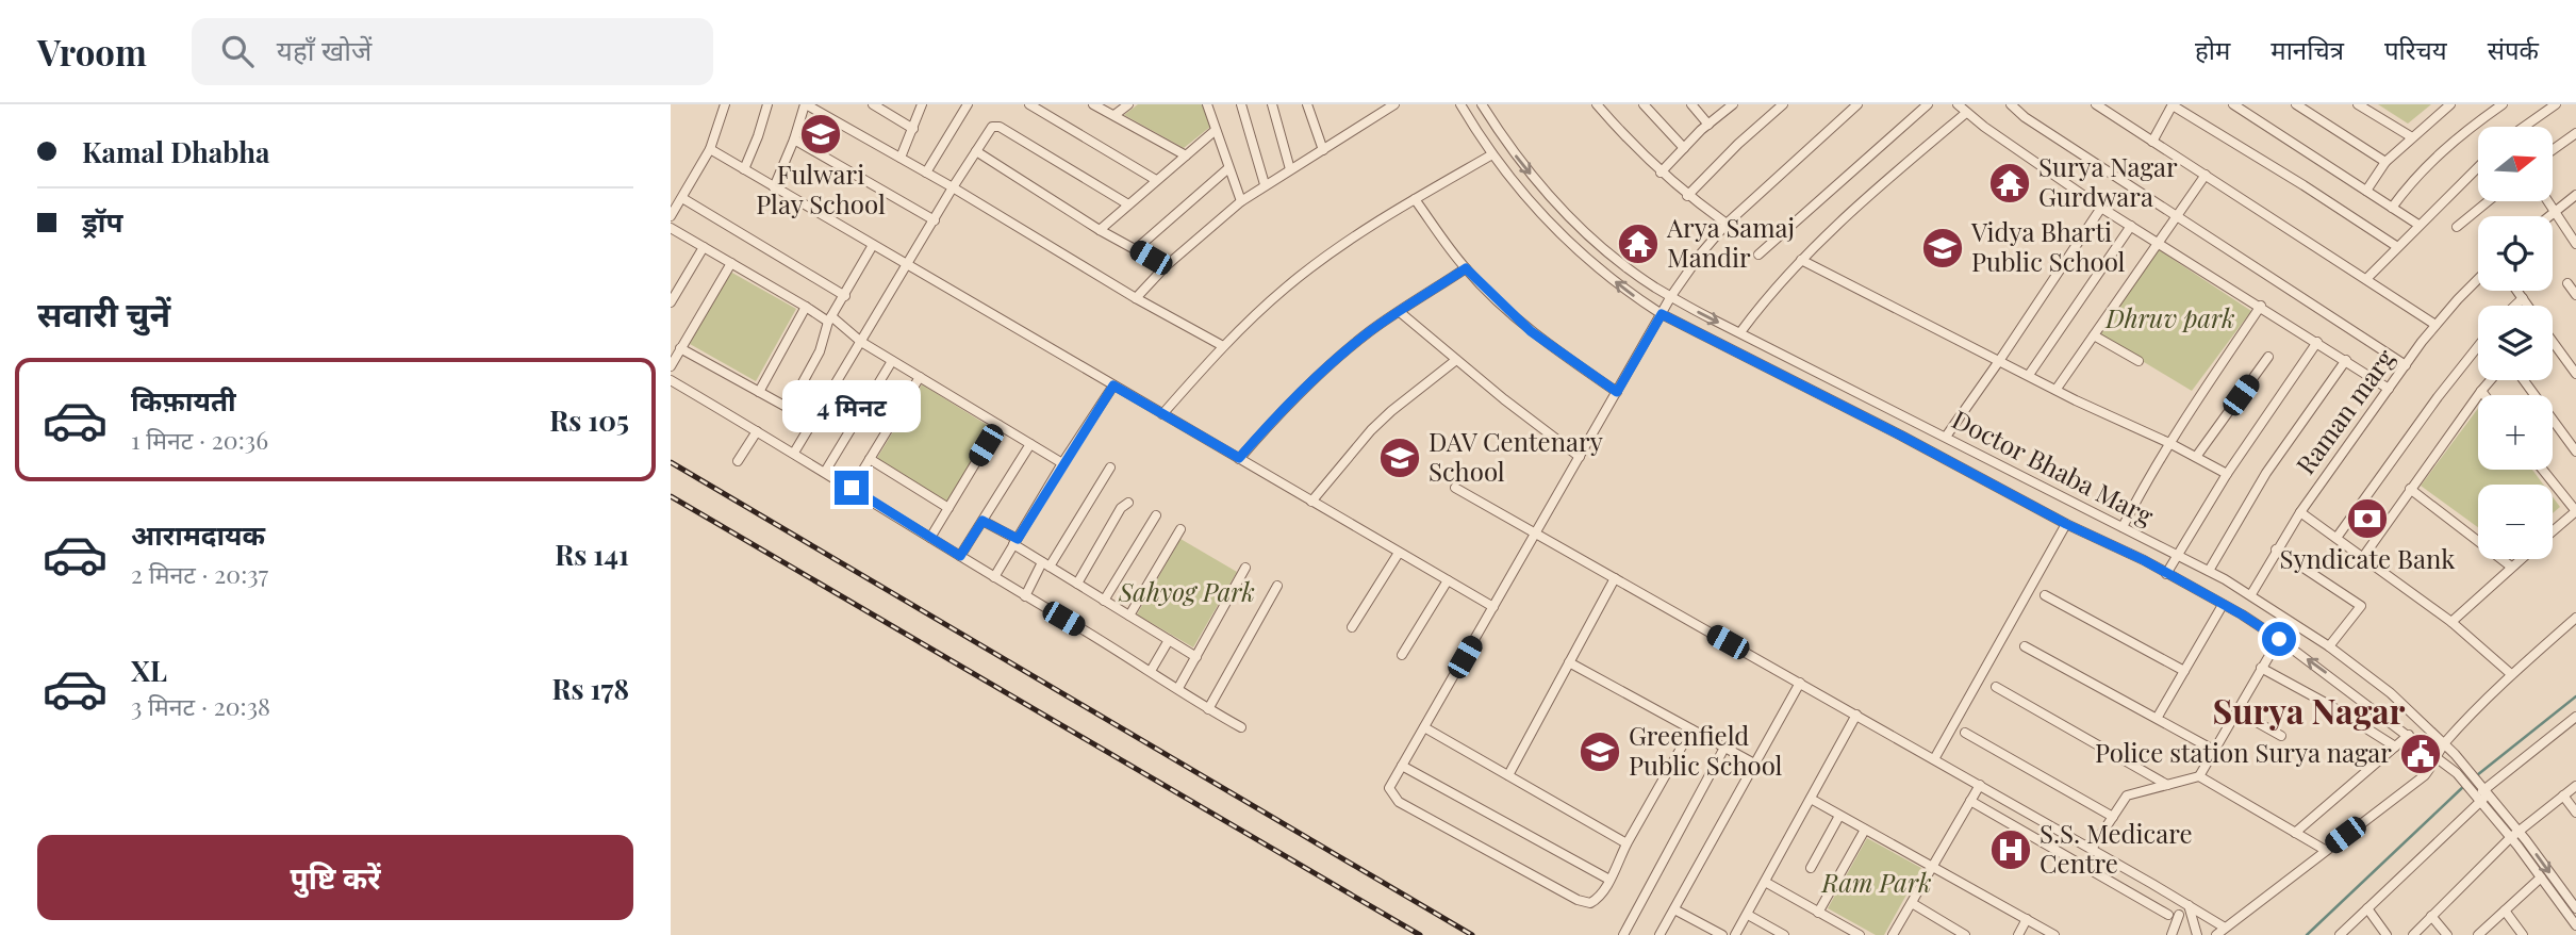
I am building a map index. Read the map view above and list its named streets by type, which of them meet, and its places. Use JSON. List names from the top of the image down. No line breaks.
{"streets":{"street":["Raman marg","Doctor Bhaba Marg"]},"crossings":[["Raman marg","Doctor Bhaba Marg"]],"districts":["Surya Nagar"],"parks":["Dhruv park","Sahyog Park","Ram Park"],"places":{"school or university":["Fulwari Play School","Vidya Bharti Public School","DAV Centenary School","Greenfield Public School"],"temple":["Surya Nagar Gurdwara","Arya Samaj Mandir"],"bank":["Syndicate Bank"],"public building":["Police station Surya nagar"],"hospital":["S.S. Medicare Centre"]},"north":"right","page":{"header":"Vroom","search":"यहाँ खोजें","nav":["होम","मानचित्र","परिचय","संपर्क"],"banner":["Kamal Dhabha","ड्रॉप"],"map_buttons":["+","−"],"heading":"सवारी चुनें","list":[{"name":"किफ़ायती","note":"1 मिनट · 20:36","value":"Rs 105"},{"name":"आरामदायक","note":"2 मिनट · 20:37","value":"Rs 141"},{"name":"XL","note":"3 मिनट · 20:38","value":"Rs 178"}],"bubble":"4 मिनट","buttons":"पुष्टि करें"}}
